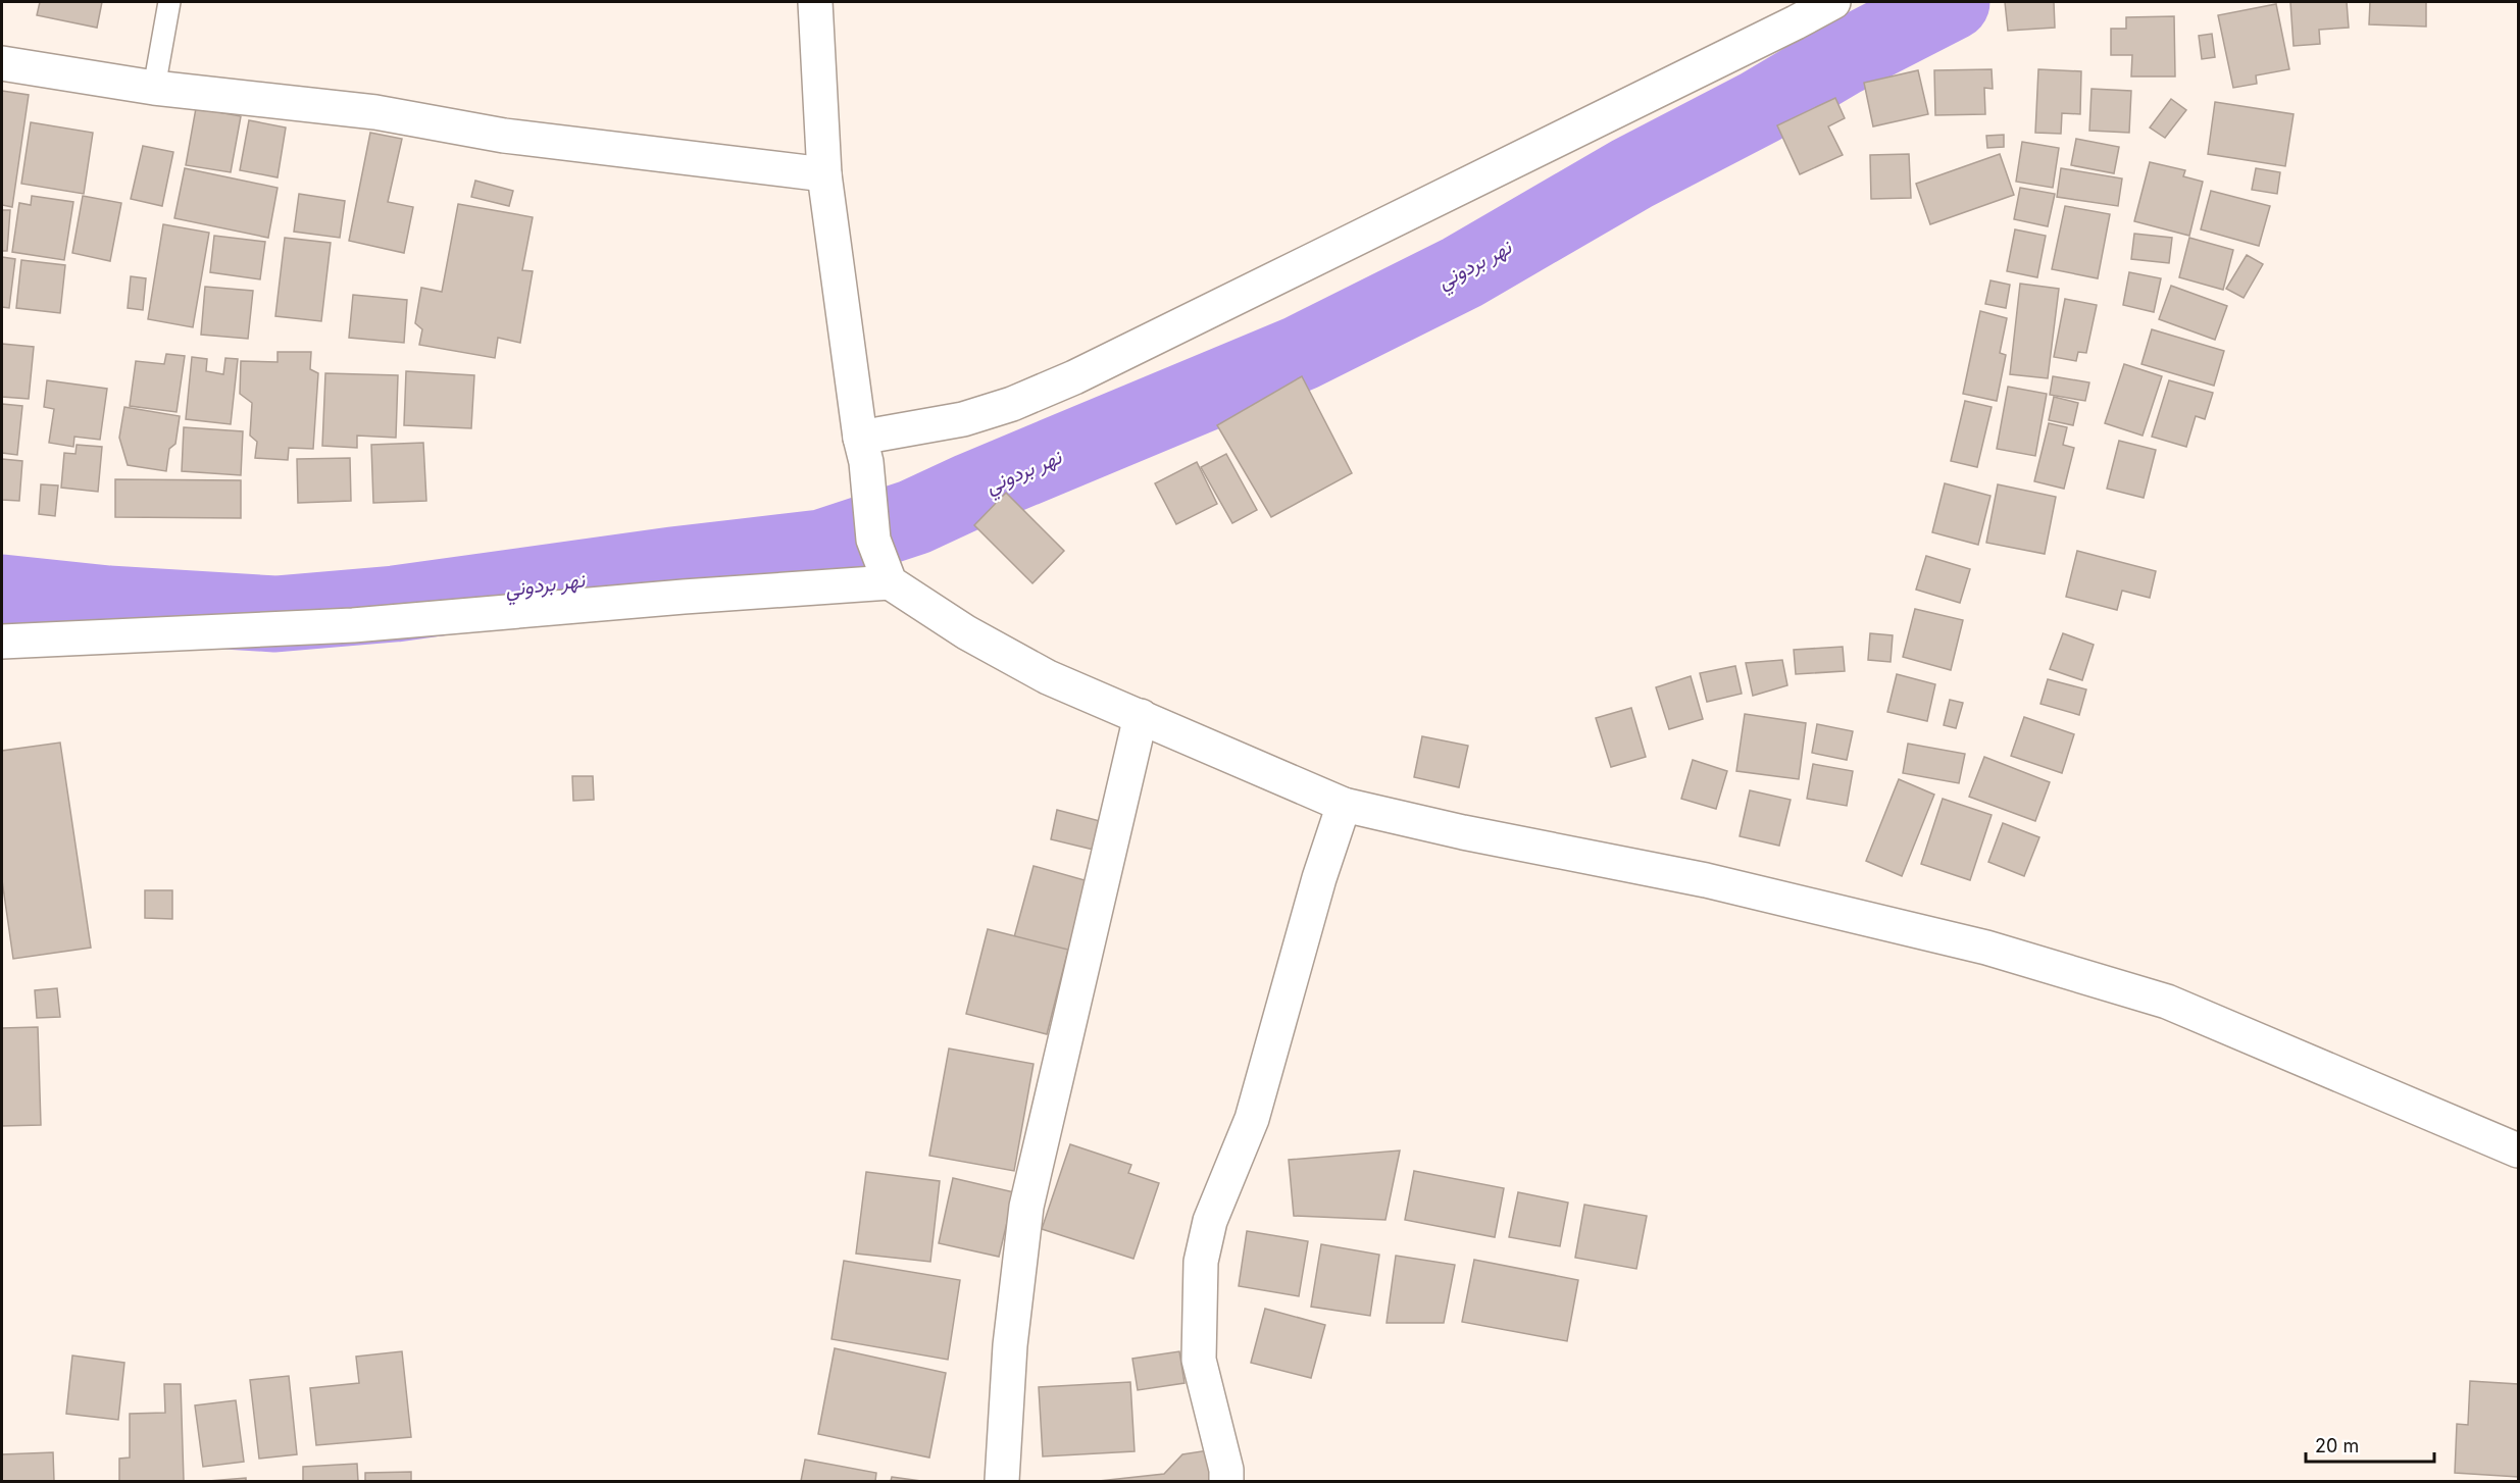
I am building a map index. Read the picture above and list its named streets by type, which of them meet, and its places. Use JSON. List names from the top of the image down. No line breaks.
{"water":["نهر بردوني"],"scale_bar":"20 m"}
